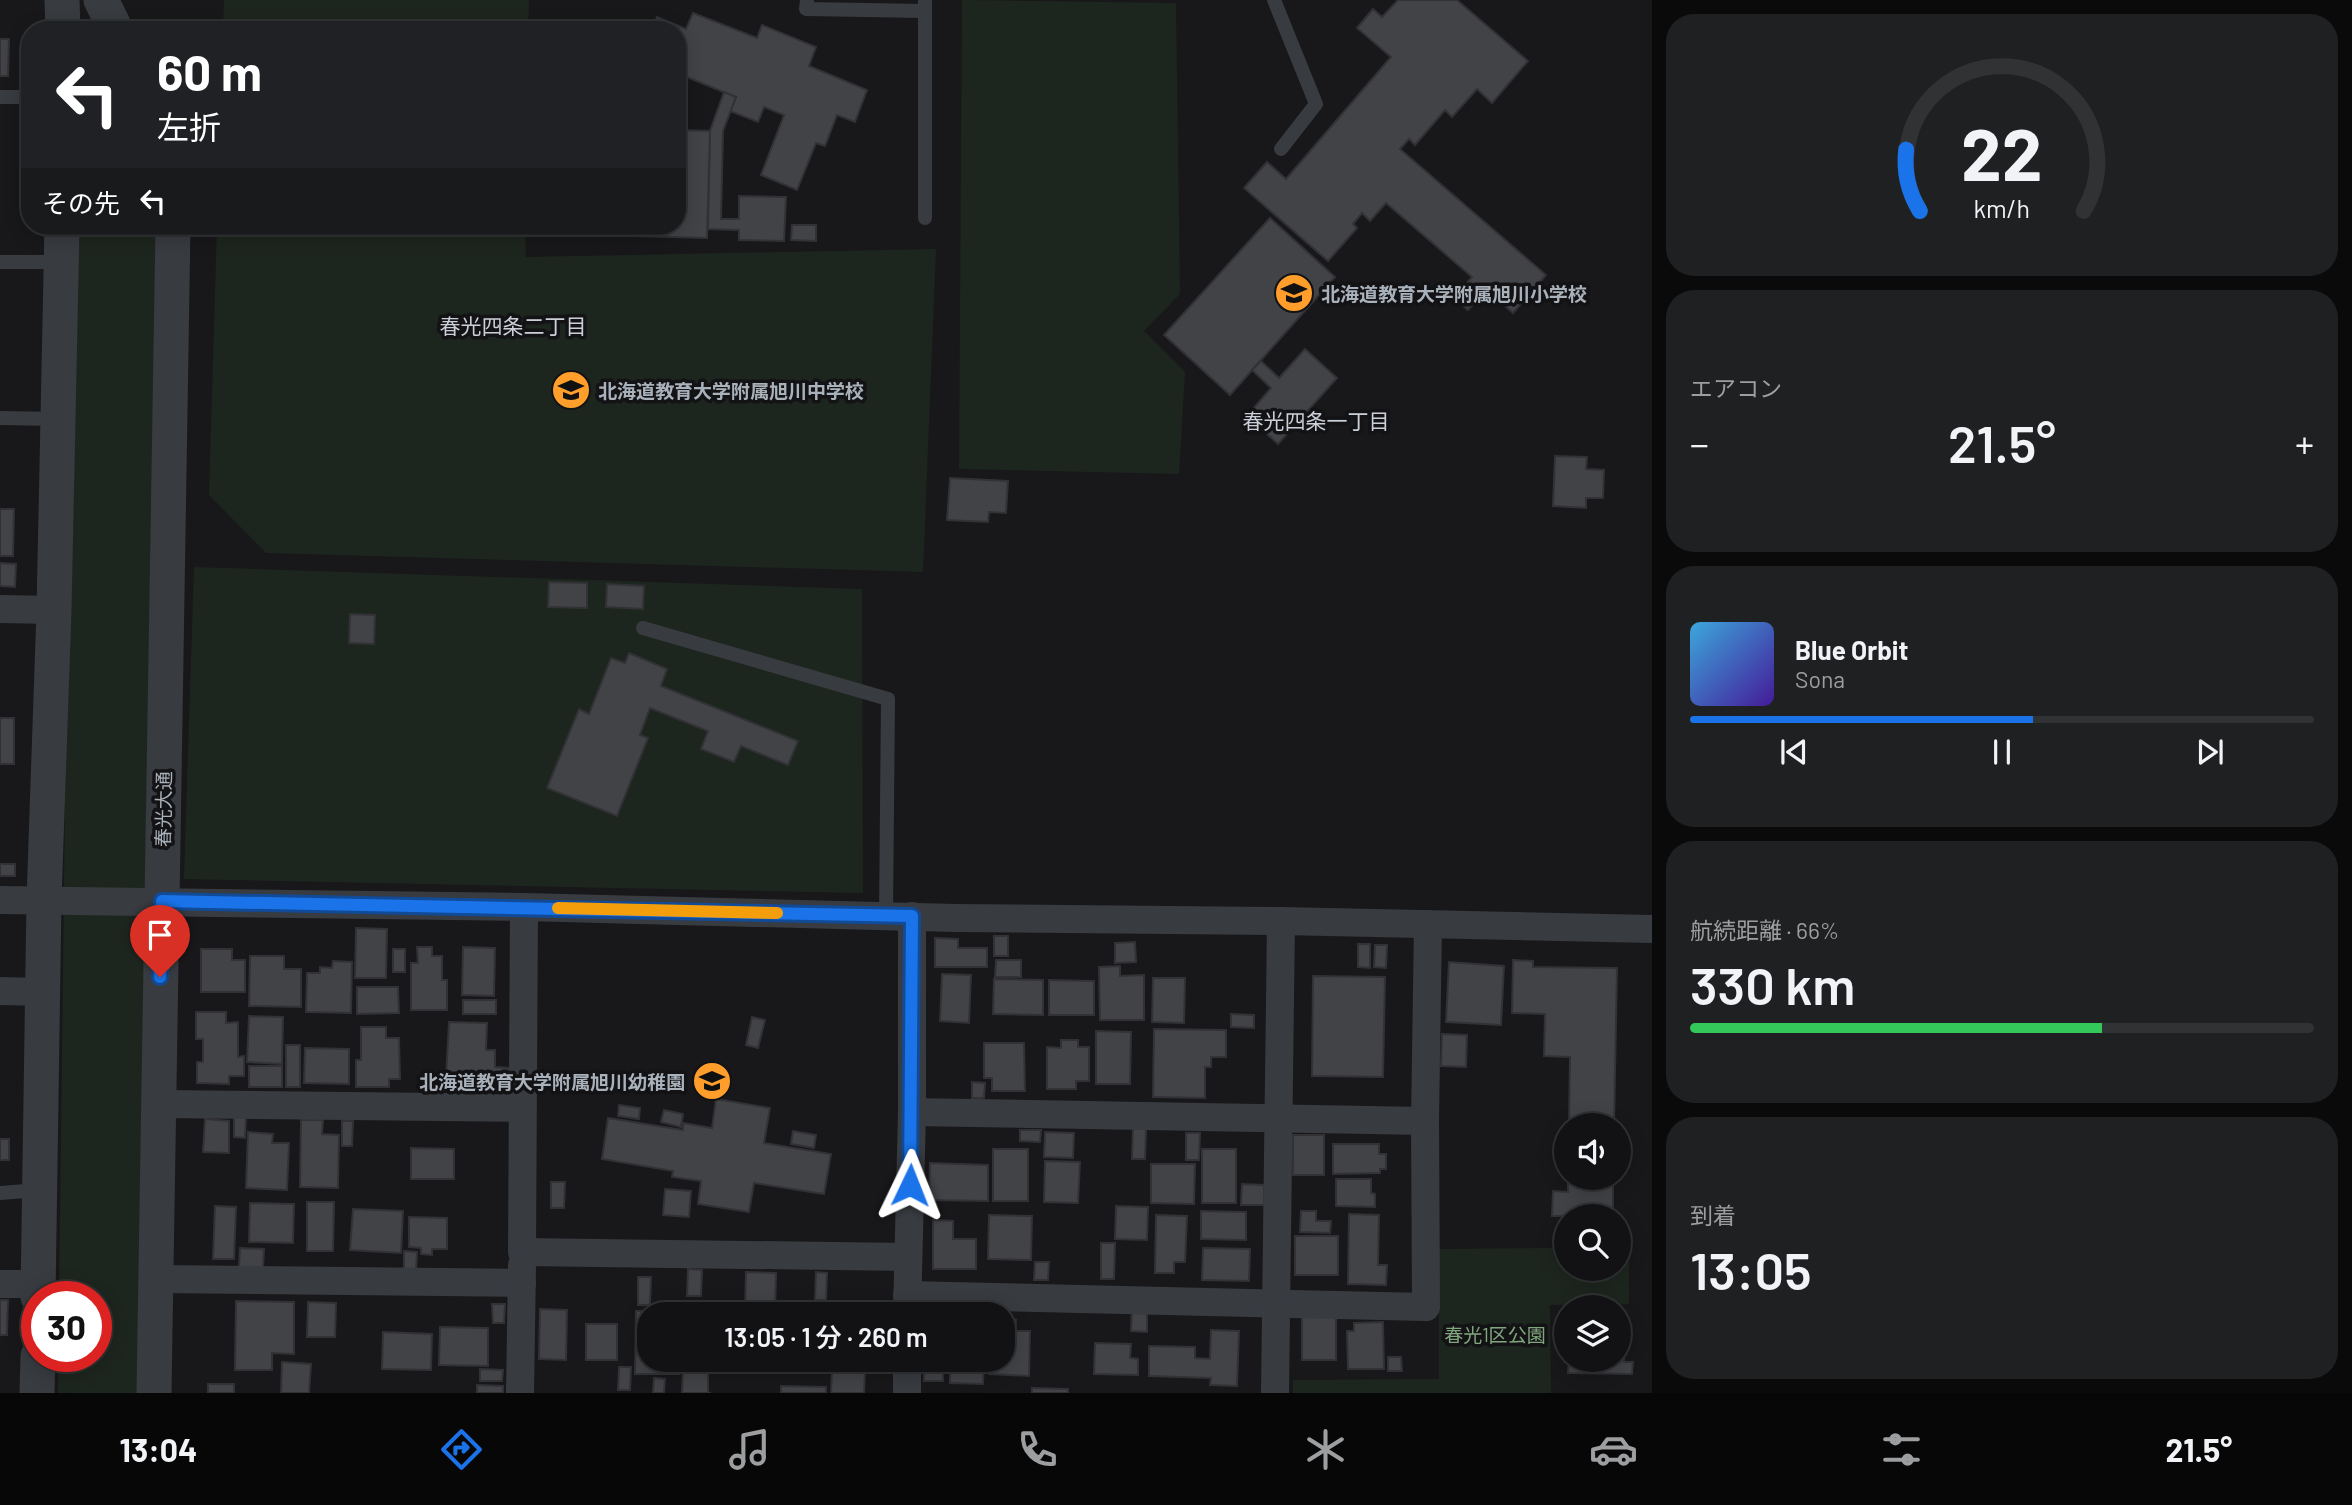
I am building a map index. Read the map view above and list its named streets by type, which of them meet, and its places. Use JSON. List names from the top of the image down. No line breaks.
{"streets":{"street":["春光大通"]},"districts":["春光四条二丁目","春光四条一丁目"],"parks":["春光1区公園"],"places":{"school or university":["北海道教育大学附属旭川小学校","北海道教育大学附属旭川中学校","北海道教育大学附属旭川幼稚園"]},"page":{"turn":["60 m","左折"],"then":"その先","tile":["エアコン",["航続距離 · 66%","330 km"],["到着","13:05"]],"heat":["−","21.5°","+"],"song":["Blue Orbit","Sona"],"limit":"30","trip":"13:05 · 1 分 · 260 m","tabs":["13:04","21.5°"],"gauge":["22","km/h"]}}
